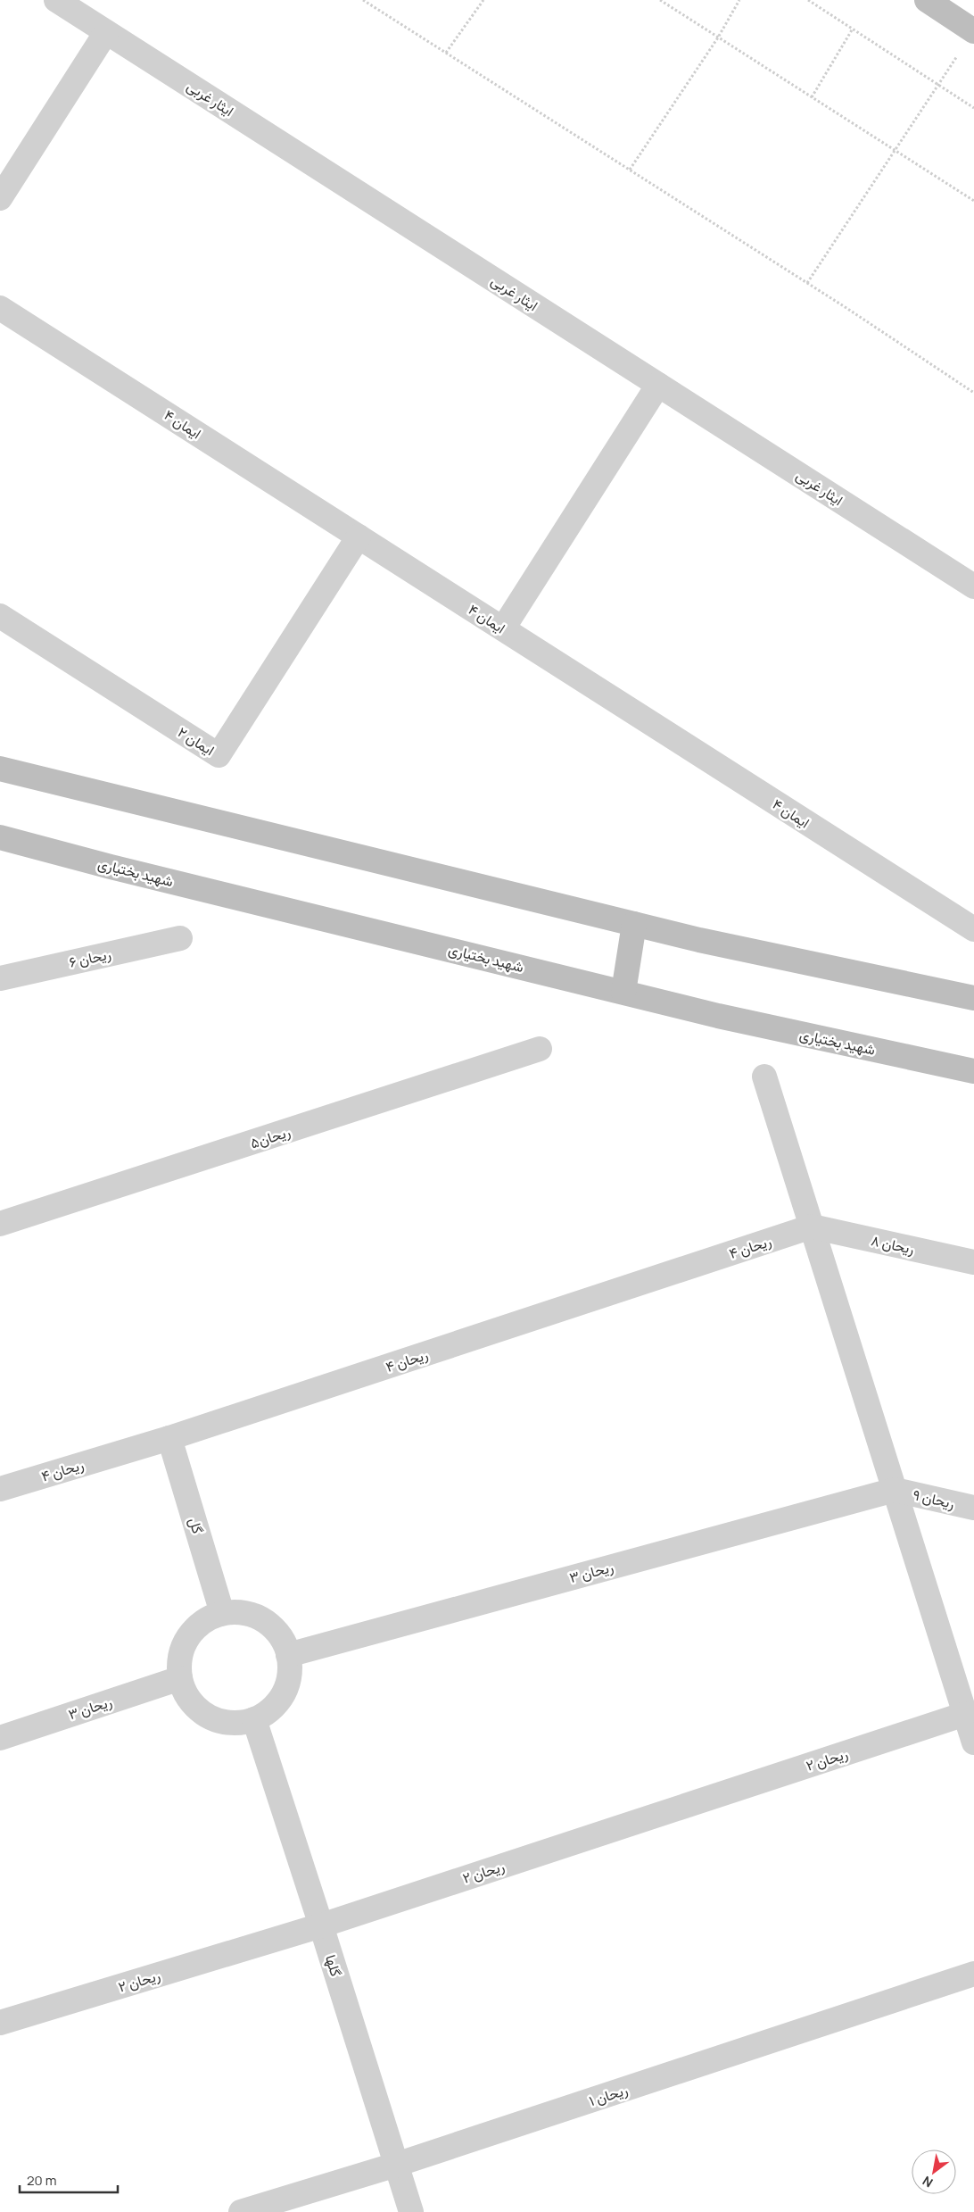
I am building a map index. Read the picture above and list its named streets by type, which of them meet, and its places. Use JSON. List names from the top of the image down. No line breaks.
{"streets":{"main road":["شهید بختیاری"],"street":["ایثار غربی","ایمان ۴","ایمان ۲","ریحان ۶","ریحان۵","ریحان ۸","ریحان ۴","ریحان ۹","گل","ریحان ۳","ریحان ۲","گلها","ریحان ۱"]},"crossings":[["ایمان ۴","ایمان ۲"],["ریحان ۸","ریحان ۴"],["ریحان ۴","گل"],["ریحان ۹","ریحان ۳"],["گل","ریحان ۳"],["گل","گلها"],["ریحان ۳","گلها"],["ریحان ۲","گلها"],["گلها","ریحان ۱"]],"scale_bar":"20 m","north":"bottom left"}
